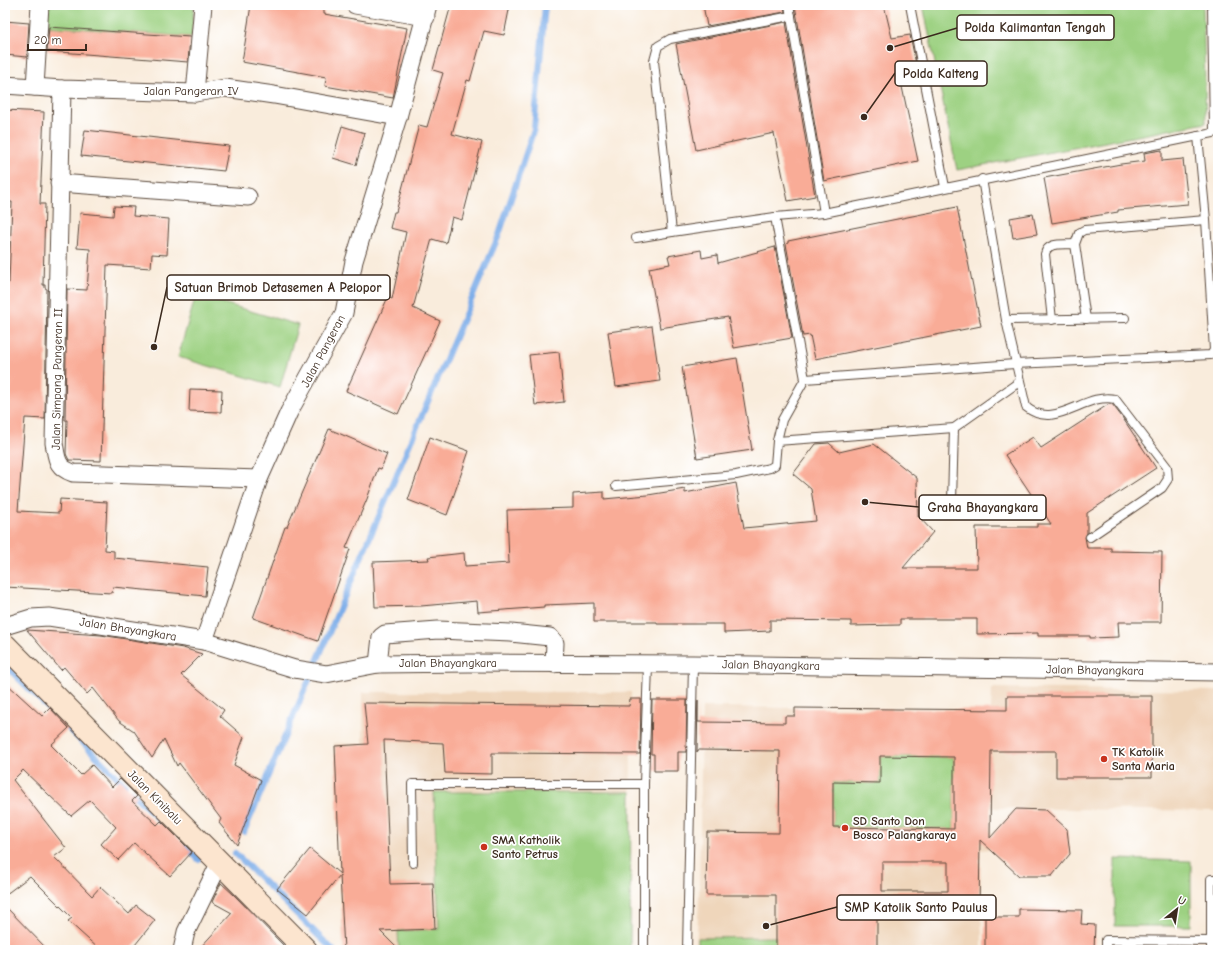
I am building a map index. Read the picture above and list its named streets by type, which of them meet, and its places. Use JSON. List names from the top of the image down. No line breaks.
{"streets":{"street":["Jalan Pangeran IV","Jalan Pangeran","Jalan Simpang Pangeran II","Jalan Bhayangkara","Jalan Kinibalu"]},"crossings":[["Jalan Pangeran IV","Jalan Pangeran"],["Jalan Pangeran IV","Jalan Simpang Pangeran II"],["Jalan Pangeran","Jalan Simpang Pangeran II"],["Jalan Pangeran","Jalan Bhayangkara"]],"places":["Polda Kalimantan Tengah","Polda Kalteng","Satuan Brimob Detasemen A Pelopor","Graha Bhayangkara","TK Katolik Santa Maria","SD Santo Don Bosco Palangkaraya","SMA Katholik Santo Petrus","SMP Katolik Santo Paulus"],"scale_bar":"20 m","north":"top right"}
